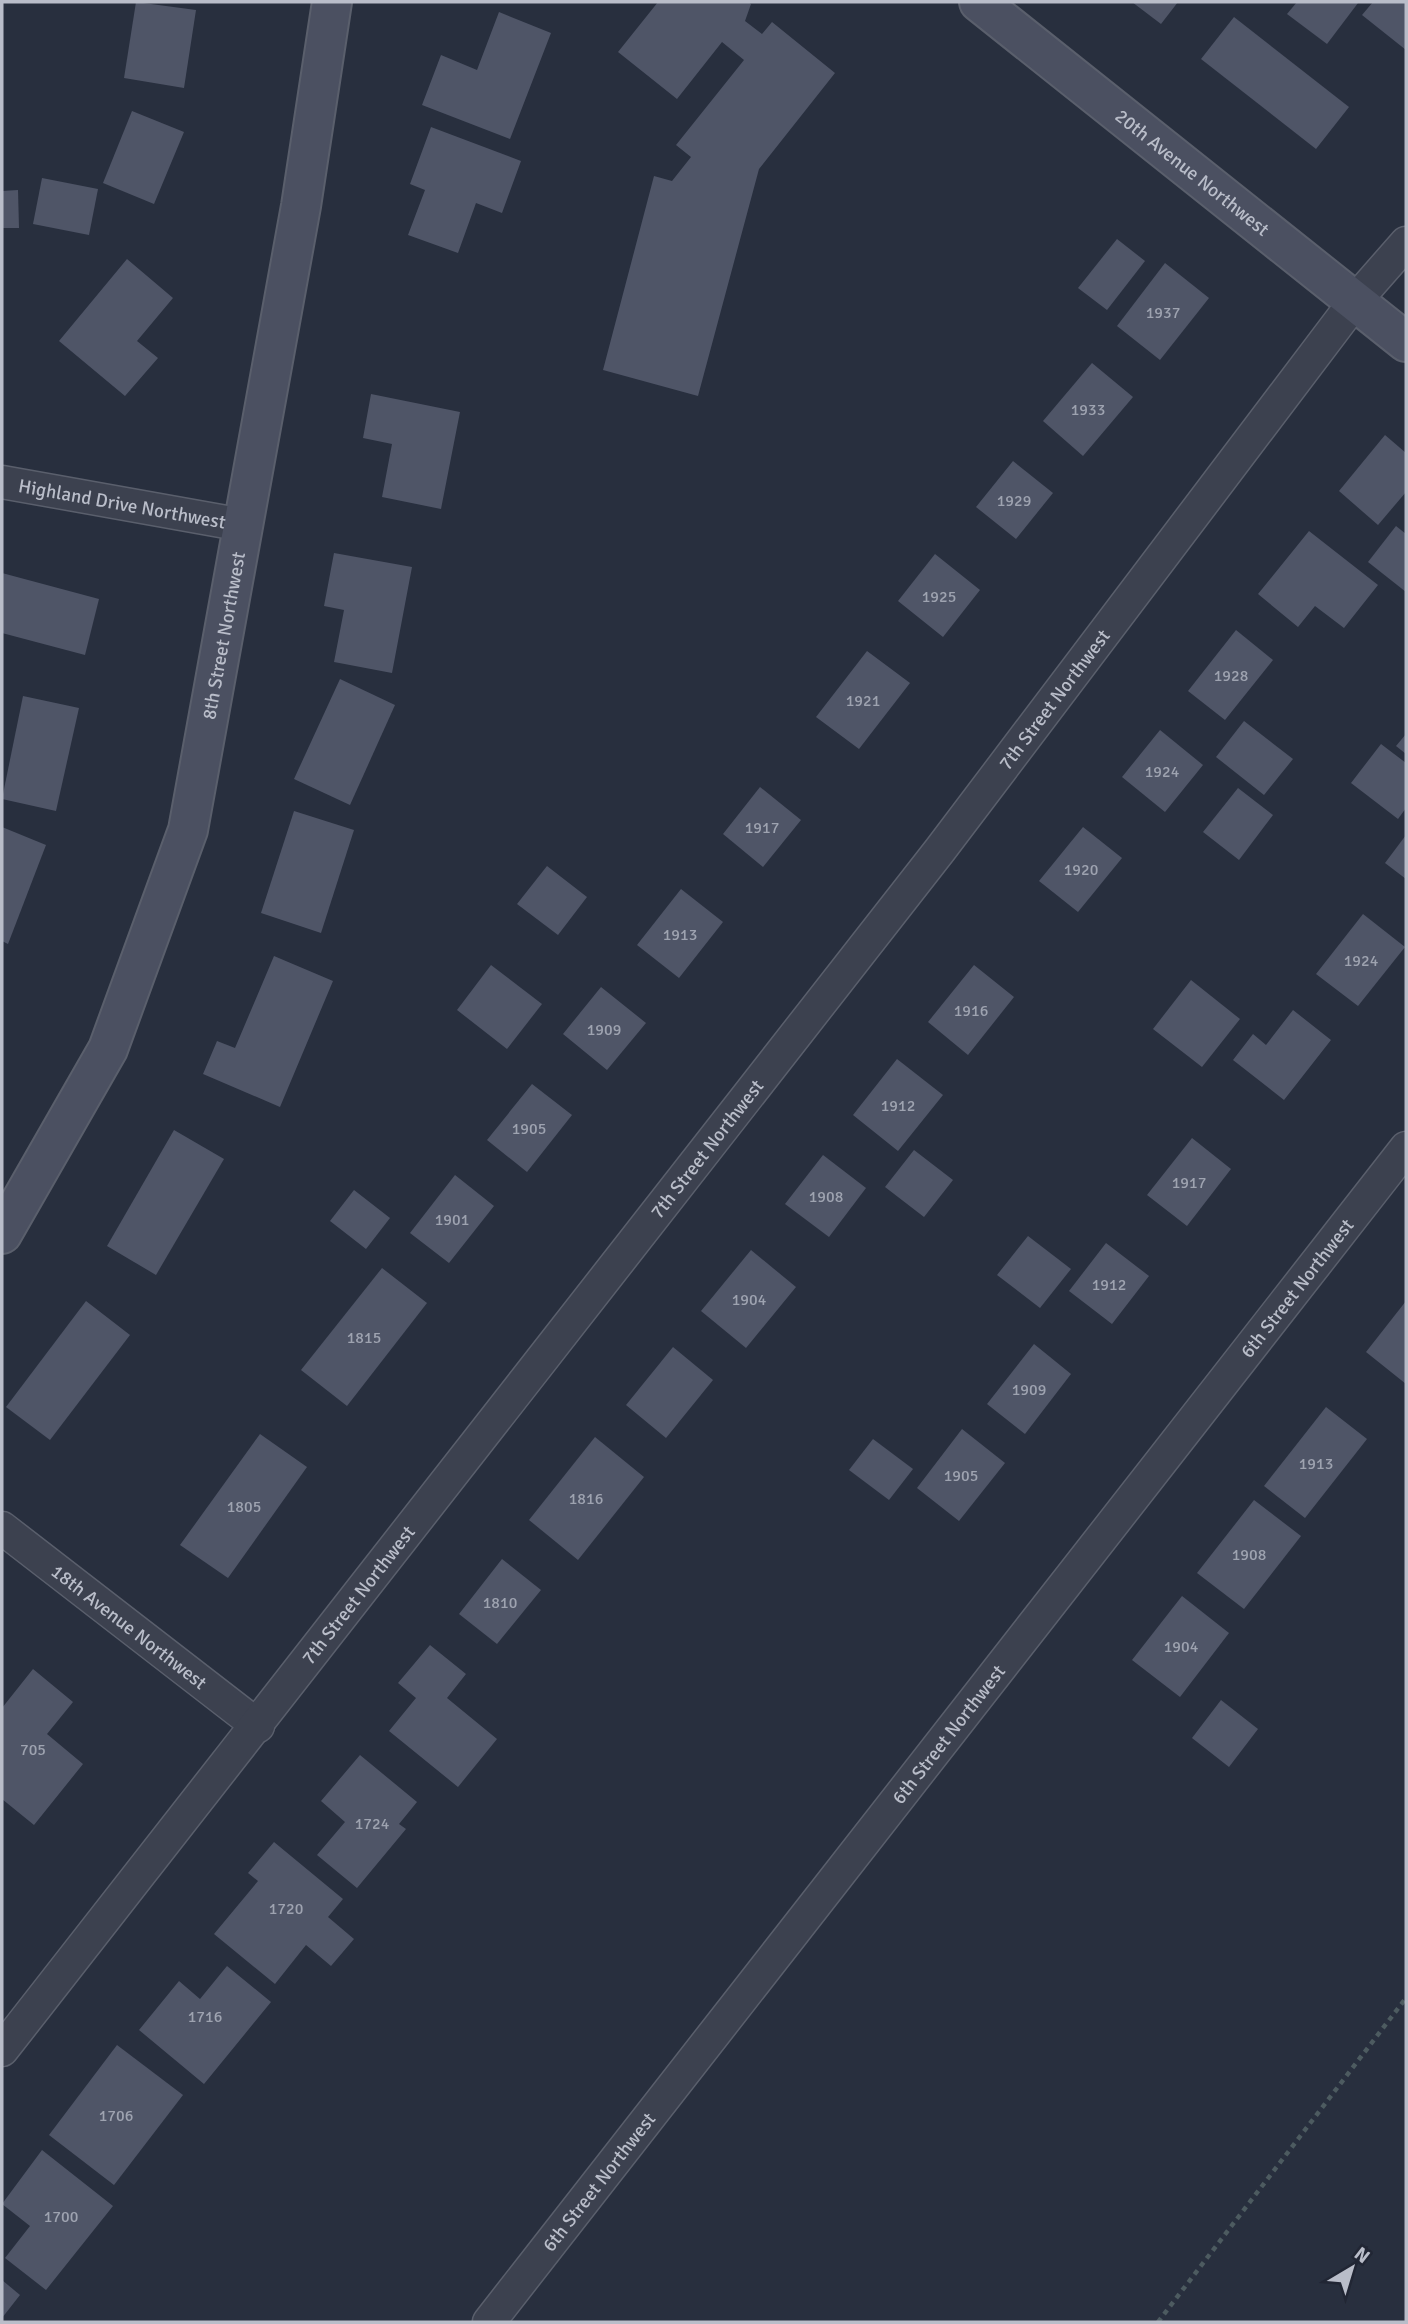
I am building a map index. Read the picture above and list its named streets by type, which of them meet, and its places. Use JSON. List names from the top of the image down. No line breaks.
{"streets":{"street":["20th Avenue Northwest","Highland Drive Northwest","8th Street Northwest","7th Street Northwest","6th Street Northwest","18th Avenue Northwest"]},"crossings":[["20th Avenue Northwest","7th Street Northwest"],["Highland Drive Northwest","8th Street Northwest"],["7th Street Northwest","18th Avenue Northwest"]],"house_numbers":["1937","1933","1929","1925","1928","1921","1924","1917","1920","1913","1924","1916","1909","1912","1905","1917","1908","1901","1912","1904","1815","1909","1913","1905","1816","1805","1908","1810","1904","705","1724","1720","1716","1706","1700"],"north":"top right"}
